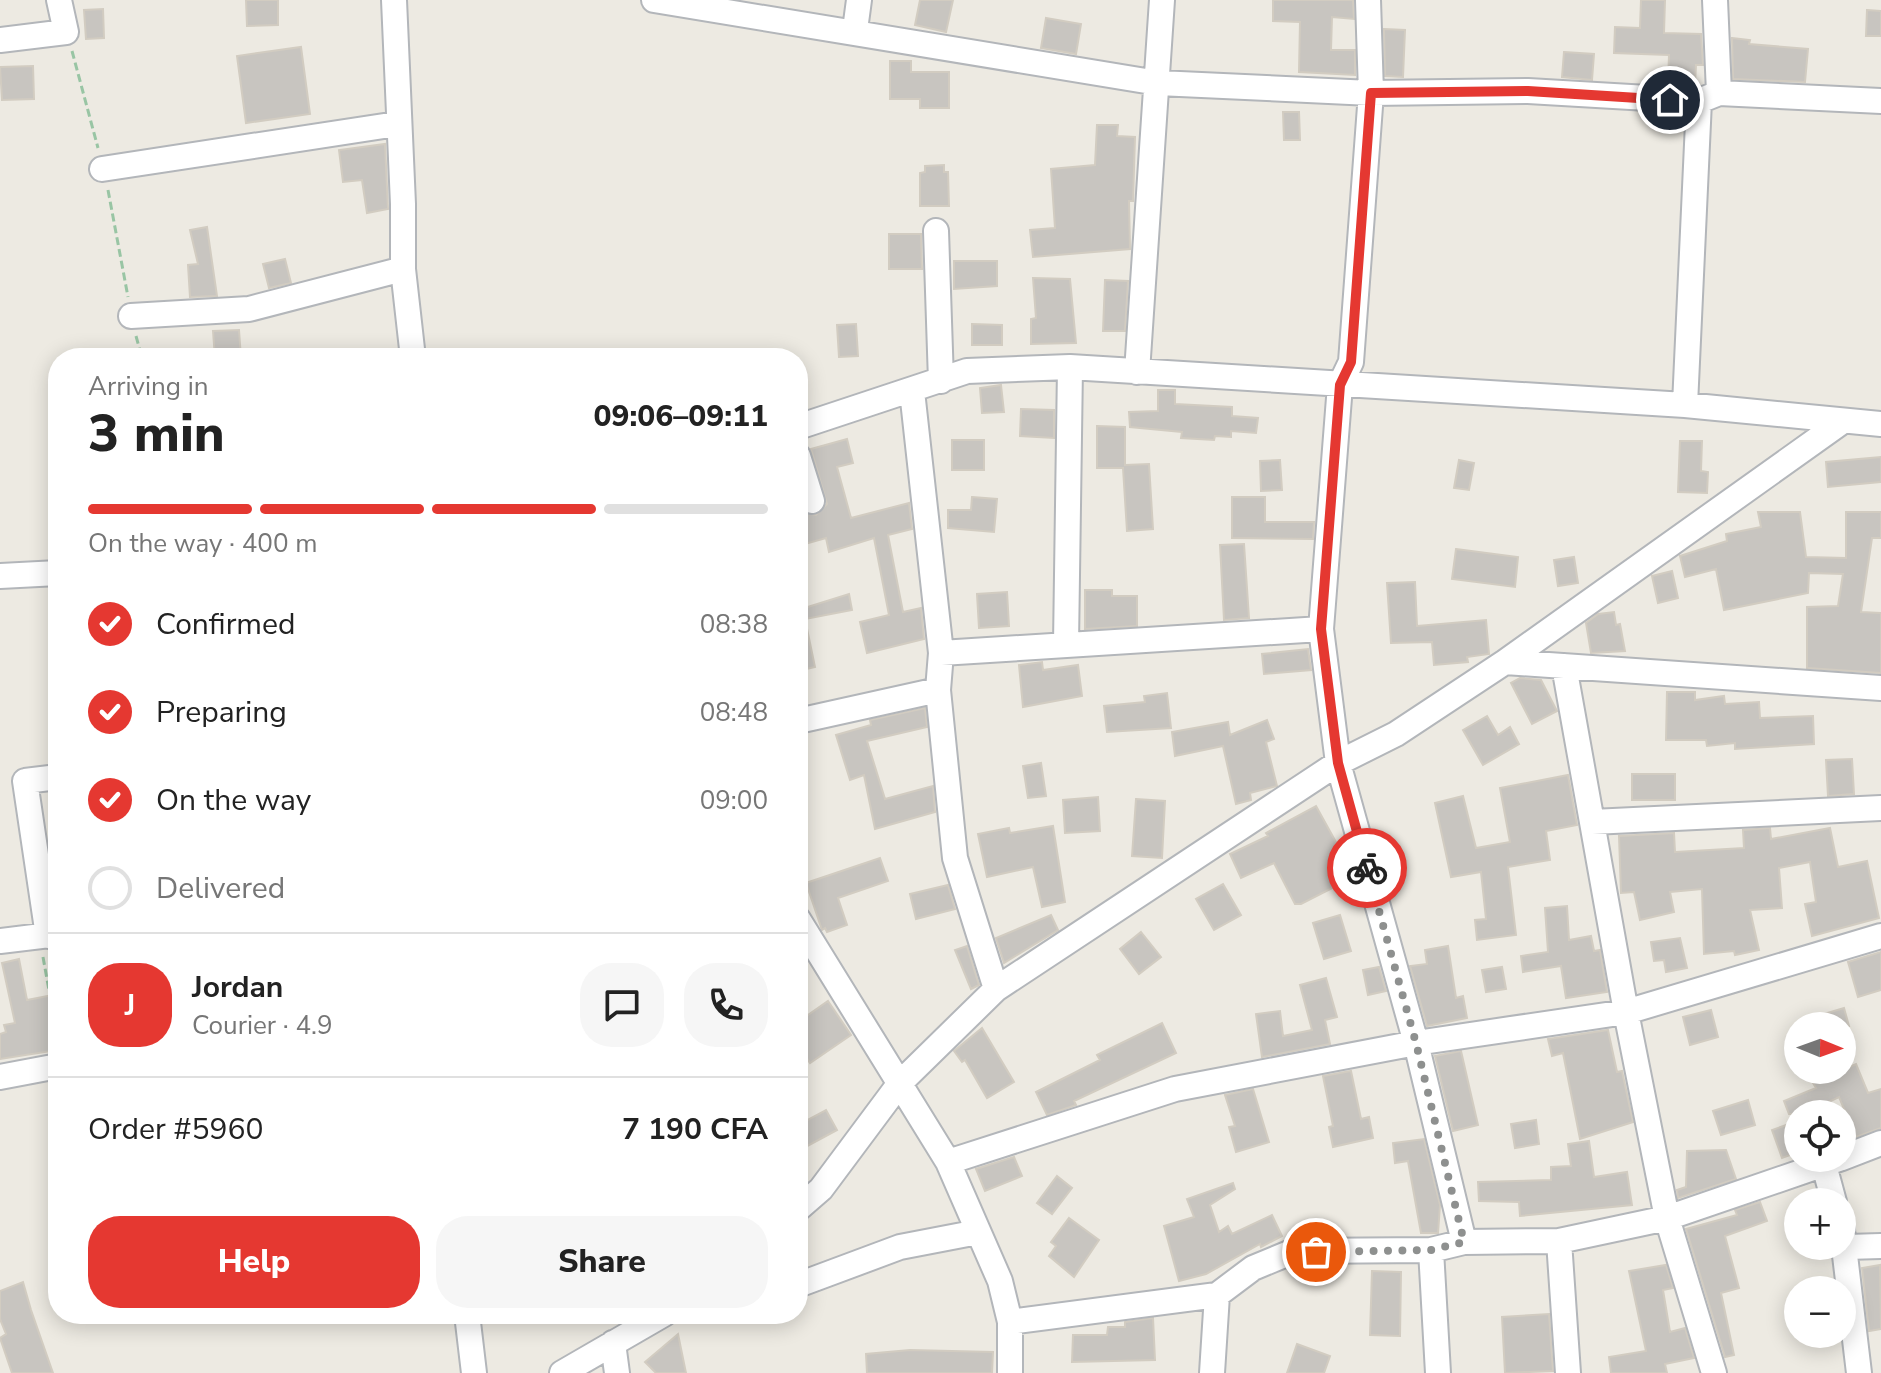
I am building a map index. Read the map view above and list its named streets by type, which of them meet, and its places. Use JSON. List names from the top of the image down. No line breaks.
{"north":"right","page":{"heading":["3 min","Arriving in","09:06–09:11"],"panel":["Jordan","Courier · 4.9","Order #5960","7 190 CFA"],"bar":"On the way · 400 m","list":[["Confirmed","08:38"],["Preparing","08:48"],["On the way","09:00"],"Delivered"],"round":"J","map_buttons":["+","−"],"buttons":["Help","Share"]}}
